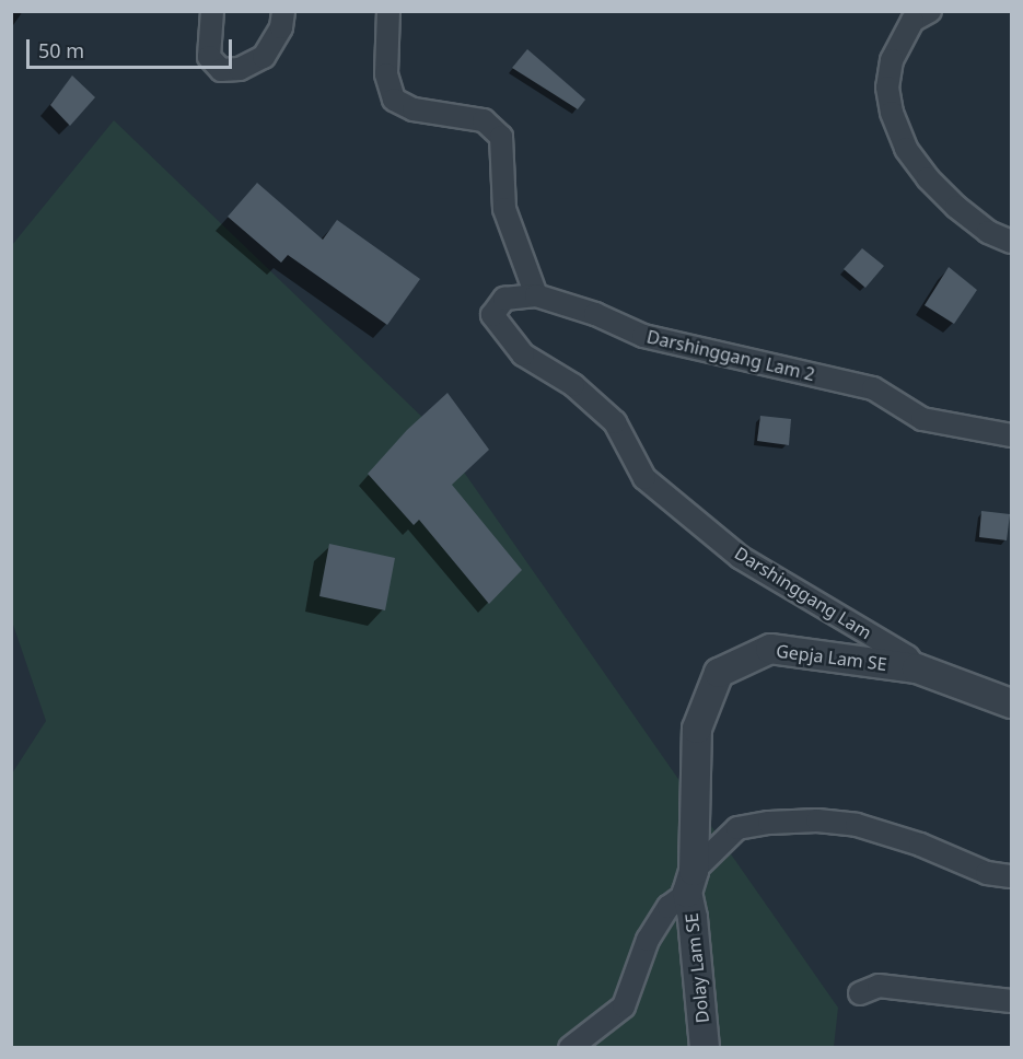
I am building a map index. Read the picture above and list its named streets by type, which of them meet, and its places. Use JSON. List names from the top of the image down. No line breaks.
{"streets":{"street":["Darshinggang Lam 2","Darshinggang Lam","Gepja Lam SE","Dolay Lam SE"]},"crossings":[["Darshinggang Lam 2","Darshinggang Lam"],["Darshinggang Lam","Gepja Lam SE"],["Gepja Lam SE","Dolay Lam SE"]],"scale_bar":"50 m"}
